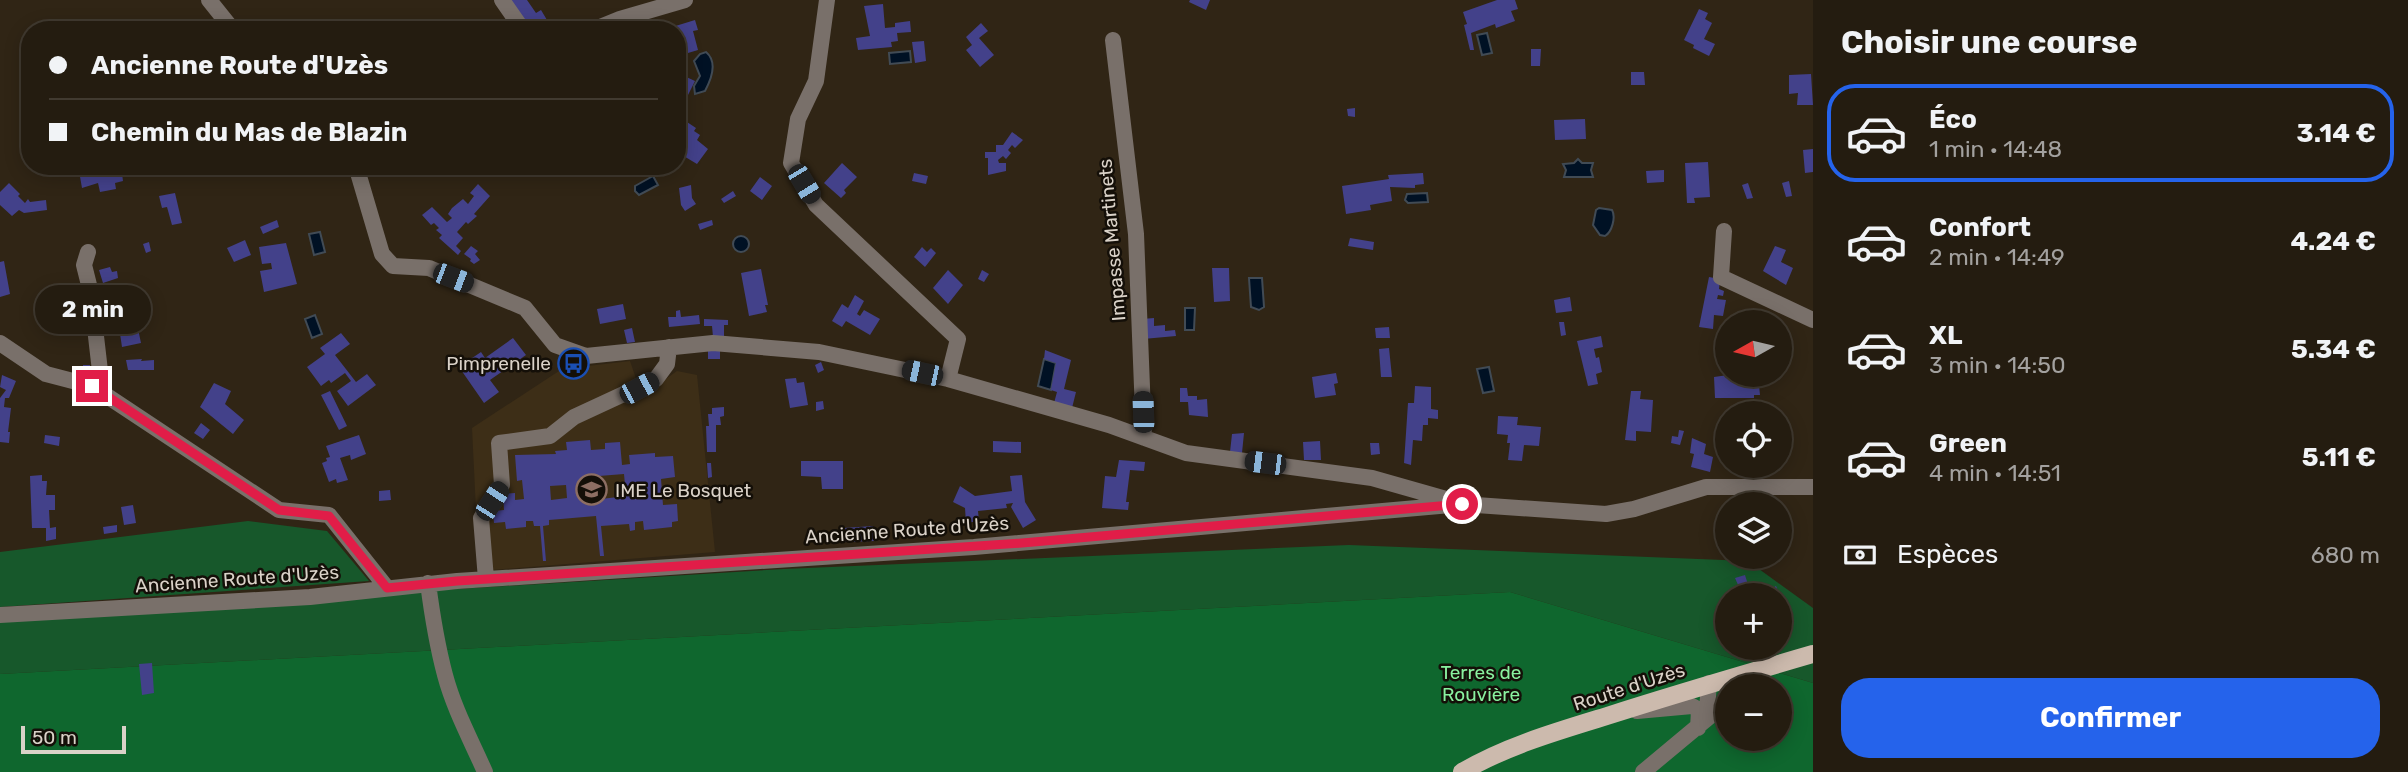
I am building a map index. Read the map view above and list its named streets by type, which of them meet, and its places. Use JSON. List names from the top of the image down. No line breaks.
{"streets":{"main road":["Route d'Uzès"],"street":["Impasse Martinets","Ancienne Route d'Uzès"]},"parks":["Terres de Rouvière"],"places":{"bus stop":["Pimprenelle"],"school or university":["IME Le Bosquet"]},"scale_bar":"50 m","north":"left","page":{"heading":"Choisir une course","banner":["Ancienne Route d'Uzès","Chemin du Mas de Blazin"],"list":[{"name":"Éco","note":"1 min · 14:48","value":"3.14 €"},{"name":"Confort","note":"2 min · 14:49","value":"4.24 €"},{"name":"XL","note":"3 min · 14:50","value":"5.34 €"},{"name":"Green","note":"4 min · 14:51","value":"5.11 €"}],"bubble":"2 min","map_buttons":["+","−"],"pay":["Espèces","680 m"],"buttons":"Confirmer","scale":"50 m"}}
